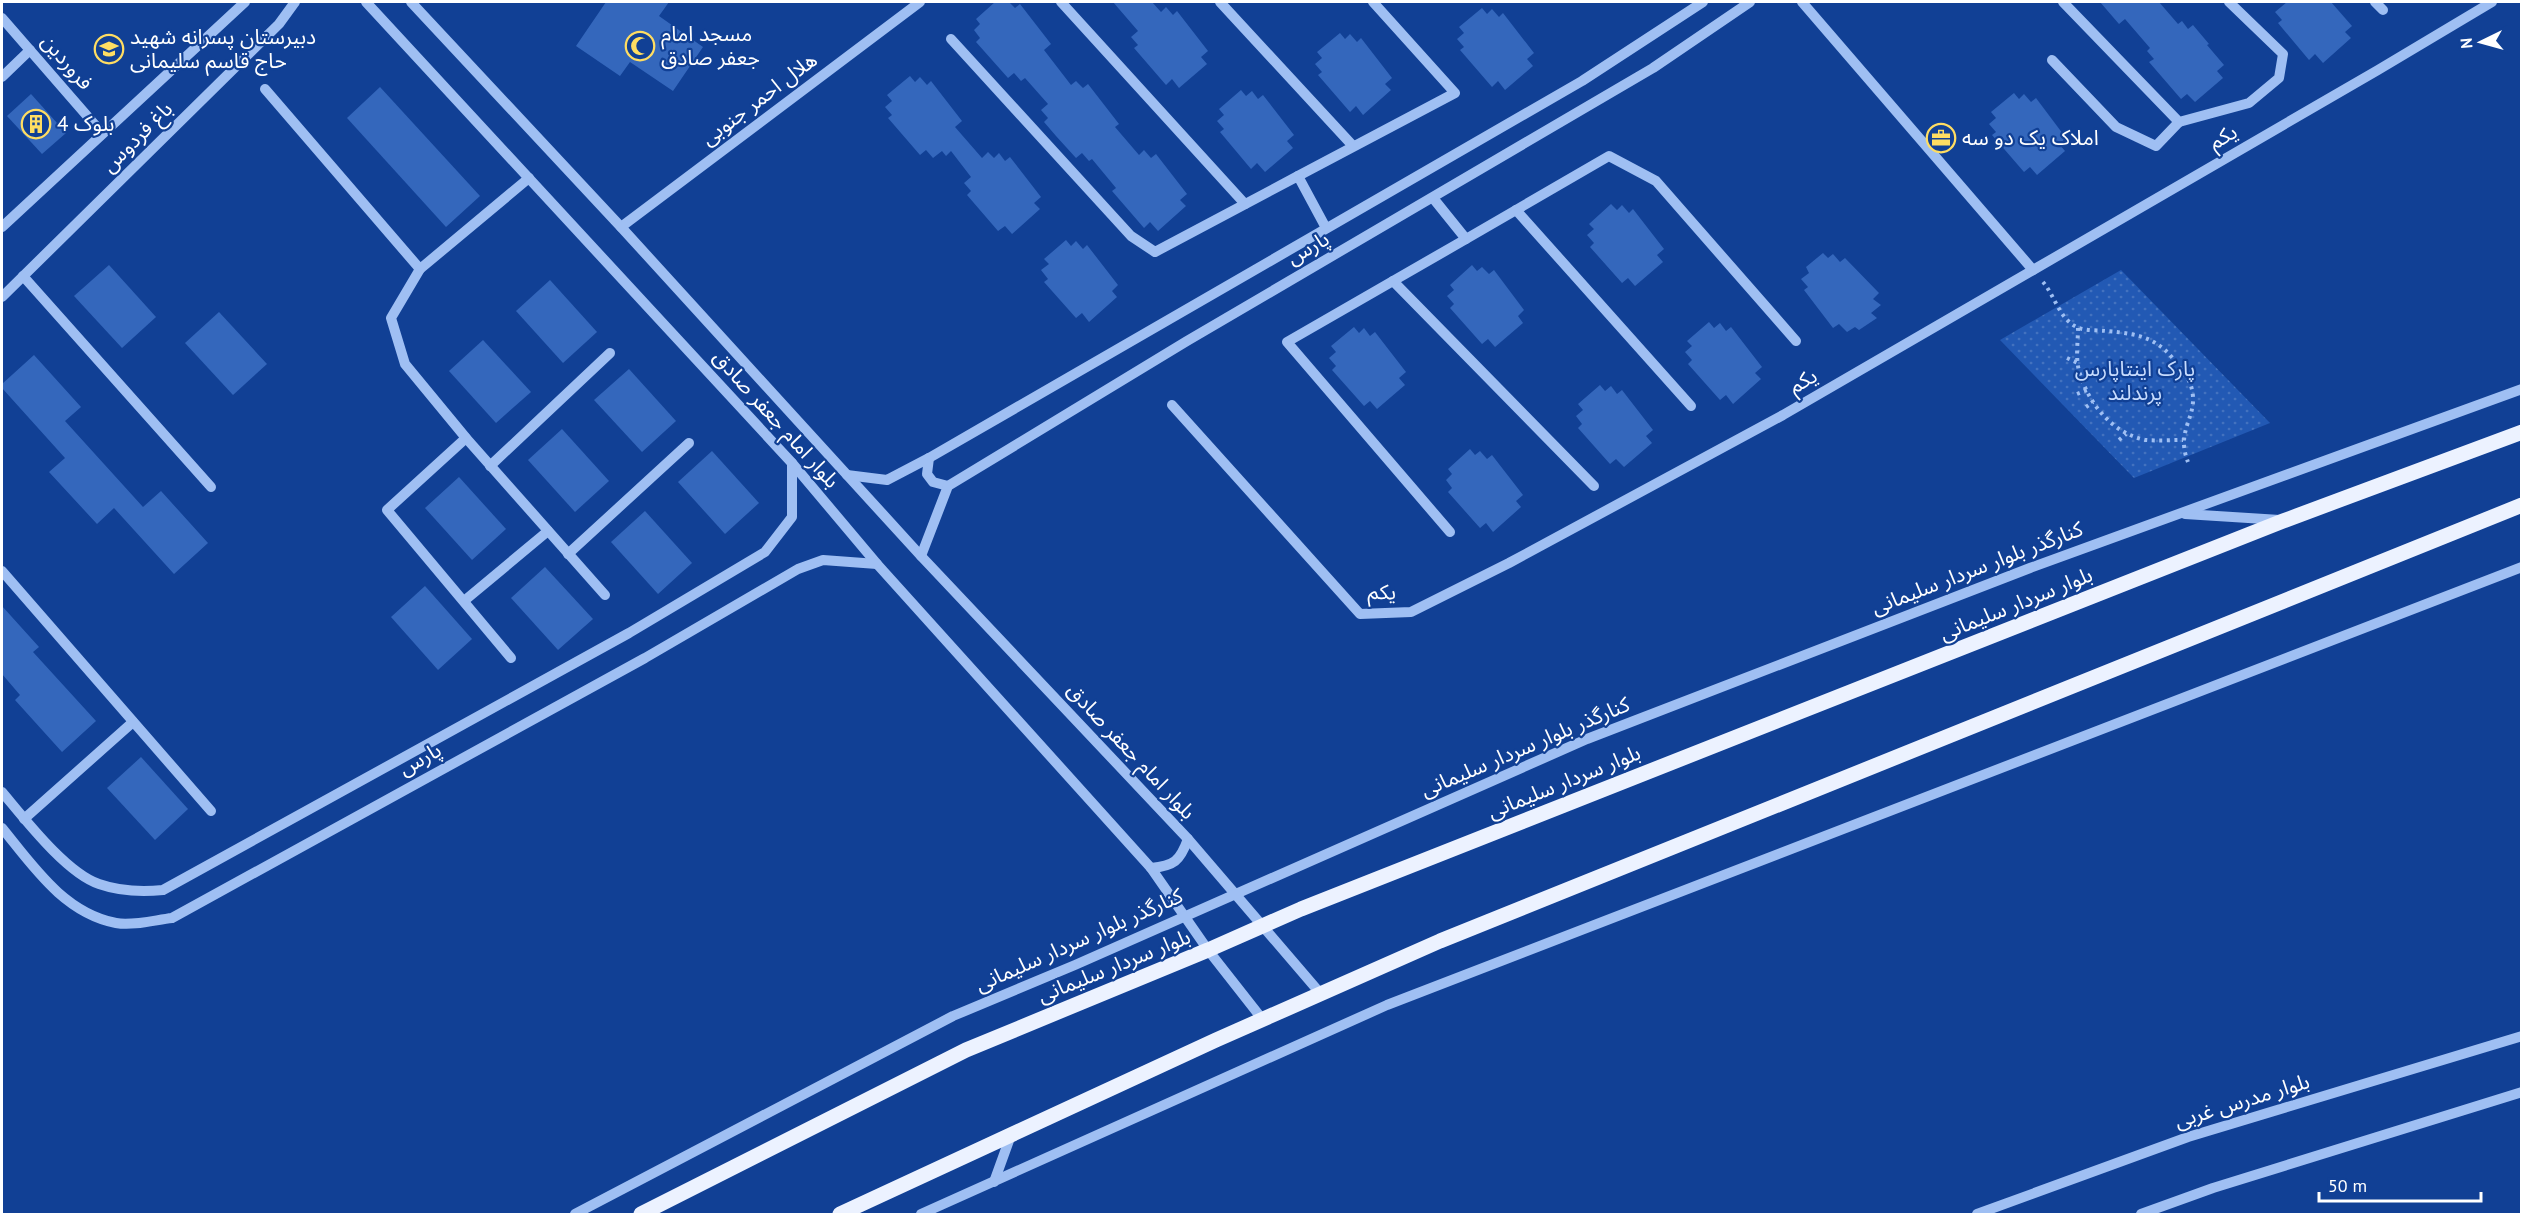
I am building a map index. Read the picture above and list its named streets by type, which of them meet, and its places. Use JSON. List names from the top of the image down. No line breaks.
{"streets":{"main road":["بلوار سردار سلیمانی"],"street":["فروردین","هلال احمر جنوبی","باغ فردوس","یکم","پارس","بلوار امام جعفر صادق","کنارگذر بلوار سردار سلیمانی","بلوار مدرس غربی"]},"crossings":[["فروردین","باغ فردوس"],["هلال احمر جنوبی","بلوار امام جعفر صادق"],["پارس","بلوار امام جعفر صادق"],["بلوار امام جعفر صادق","کنارگذر بلوار سردار سلیمانی"],["بلوار امام جعفر صادق","بلوار سردار سلیمانی"]],"parks":["پارک اینتاپارس پرندلند"],"places":{"mosque":["مسجد امام جعفر صادق"],"school or university":["دبیرستان پسرانه شهید حاج قاسم سلیمانی"],"building":["بلوک 4"],"office":["املاک یک دو سه"]},"scale_bar":"50 m","north":"left"}
